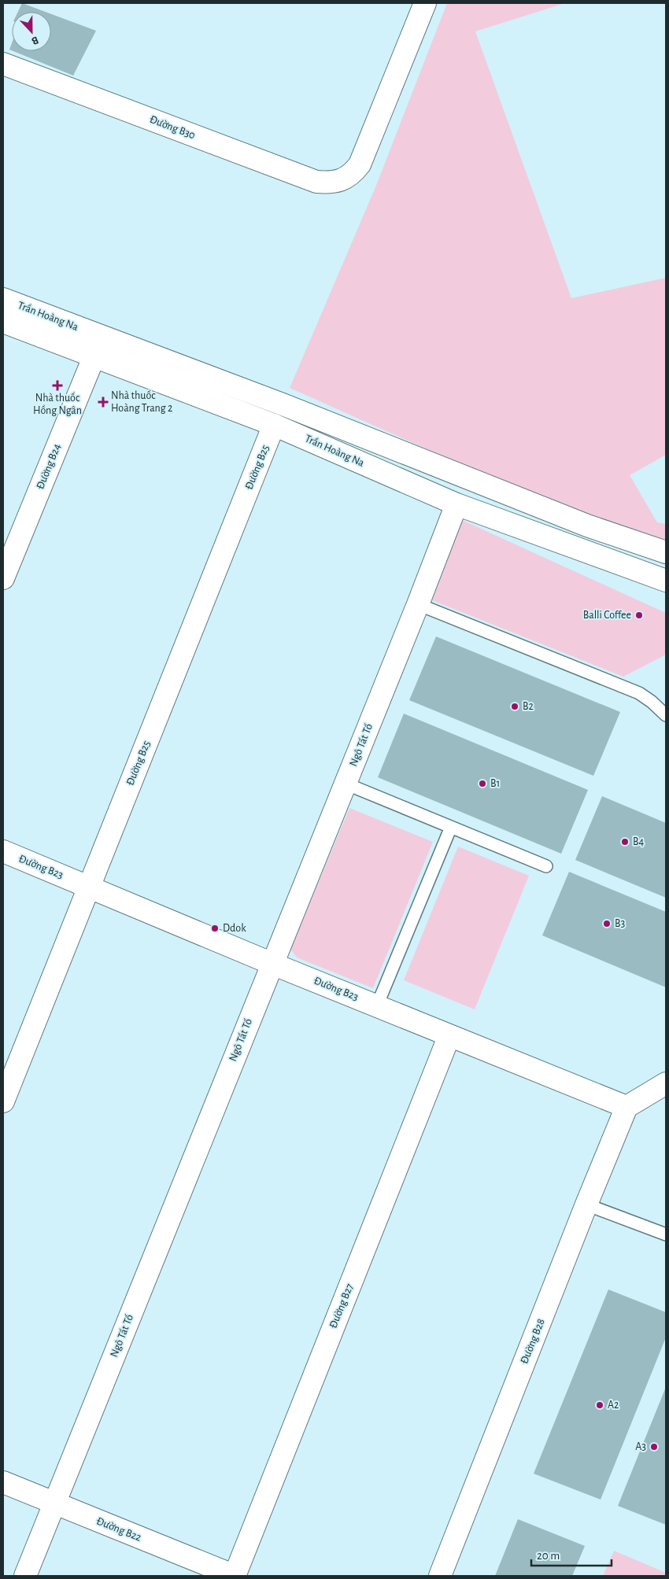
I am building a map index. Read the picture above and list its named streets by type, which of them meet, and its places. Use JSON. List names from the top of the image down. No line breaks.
{"streets":{"street":["Đường B30","Trần Hoàng Na","Đường B24","Đường B25","Ngô Tất Tố","Đường B23","Đường B27","Đường B28","Đường B22"]},"crossings":[["Trần Hoàng Na","Đường B24"],["Trần Hoàng Na","Đường B25"],["Trần Hoàng Na","Ngô Tất Tố"],["Đường B25","Đường B23"],["Ngô Tất Tố","Đường B23"],["Ngô Tất Tố","Đường B22"],["Đường B23","Đường B27"],["Đường B23","Đường B28"],["Đường B27","Đường B22"]],"places":{"health":["Nhà thuốc Hồng Ngân","Nhà thuốc Hoàng Trang 2"],"other":["Balli Coffee","B2","B1","B4","B3","Ddok","A2","A3"]},"scale_bar":"20 m","north":"bottom"}
